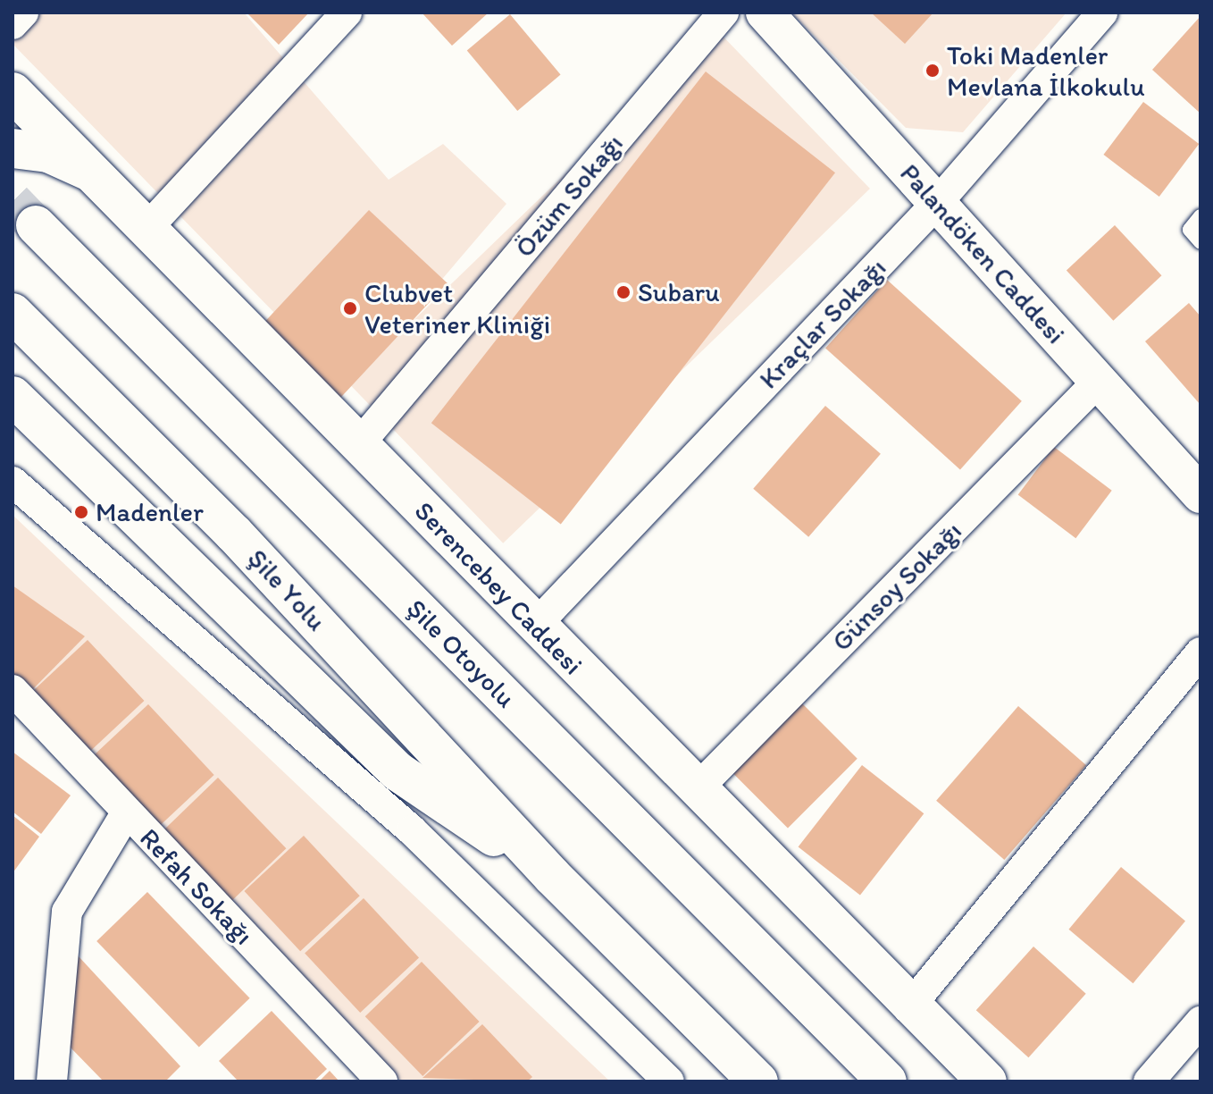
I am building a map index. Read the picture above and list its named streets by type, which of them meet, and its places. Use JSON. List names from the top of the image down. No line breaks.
{"streets":{"main road":["Serencebey Caddesi","Şile Yolu","Şile Otoyolu"],"street":["Özüm Sokağı","Palandöken Caddesi","Kraçlar Sokağı","Günsoy Sokağı","Refah Sokağı"]},"crossings":[["Özüm Sokağı","Serencebey Caddesi"],["Palandöken Caddesi","Kraçlar Sokağı"],["Palandöken Caddesi","Günsoy Sokağı"],["Kraçlar Sokağı","Serencebey Caddesi"],["Günsoy Sokağı","Serencebey Caddesi"]],"places":["Toki Madenler Mevlana İlkokulu","Subaru","Clubvet Veteriner Kliniği","Madenler"]}
